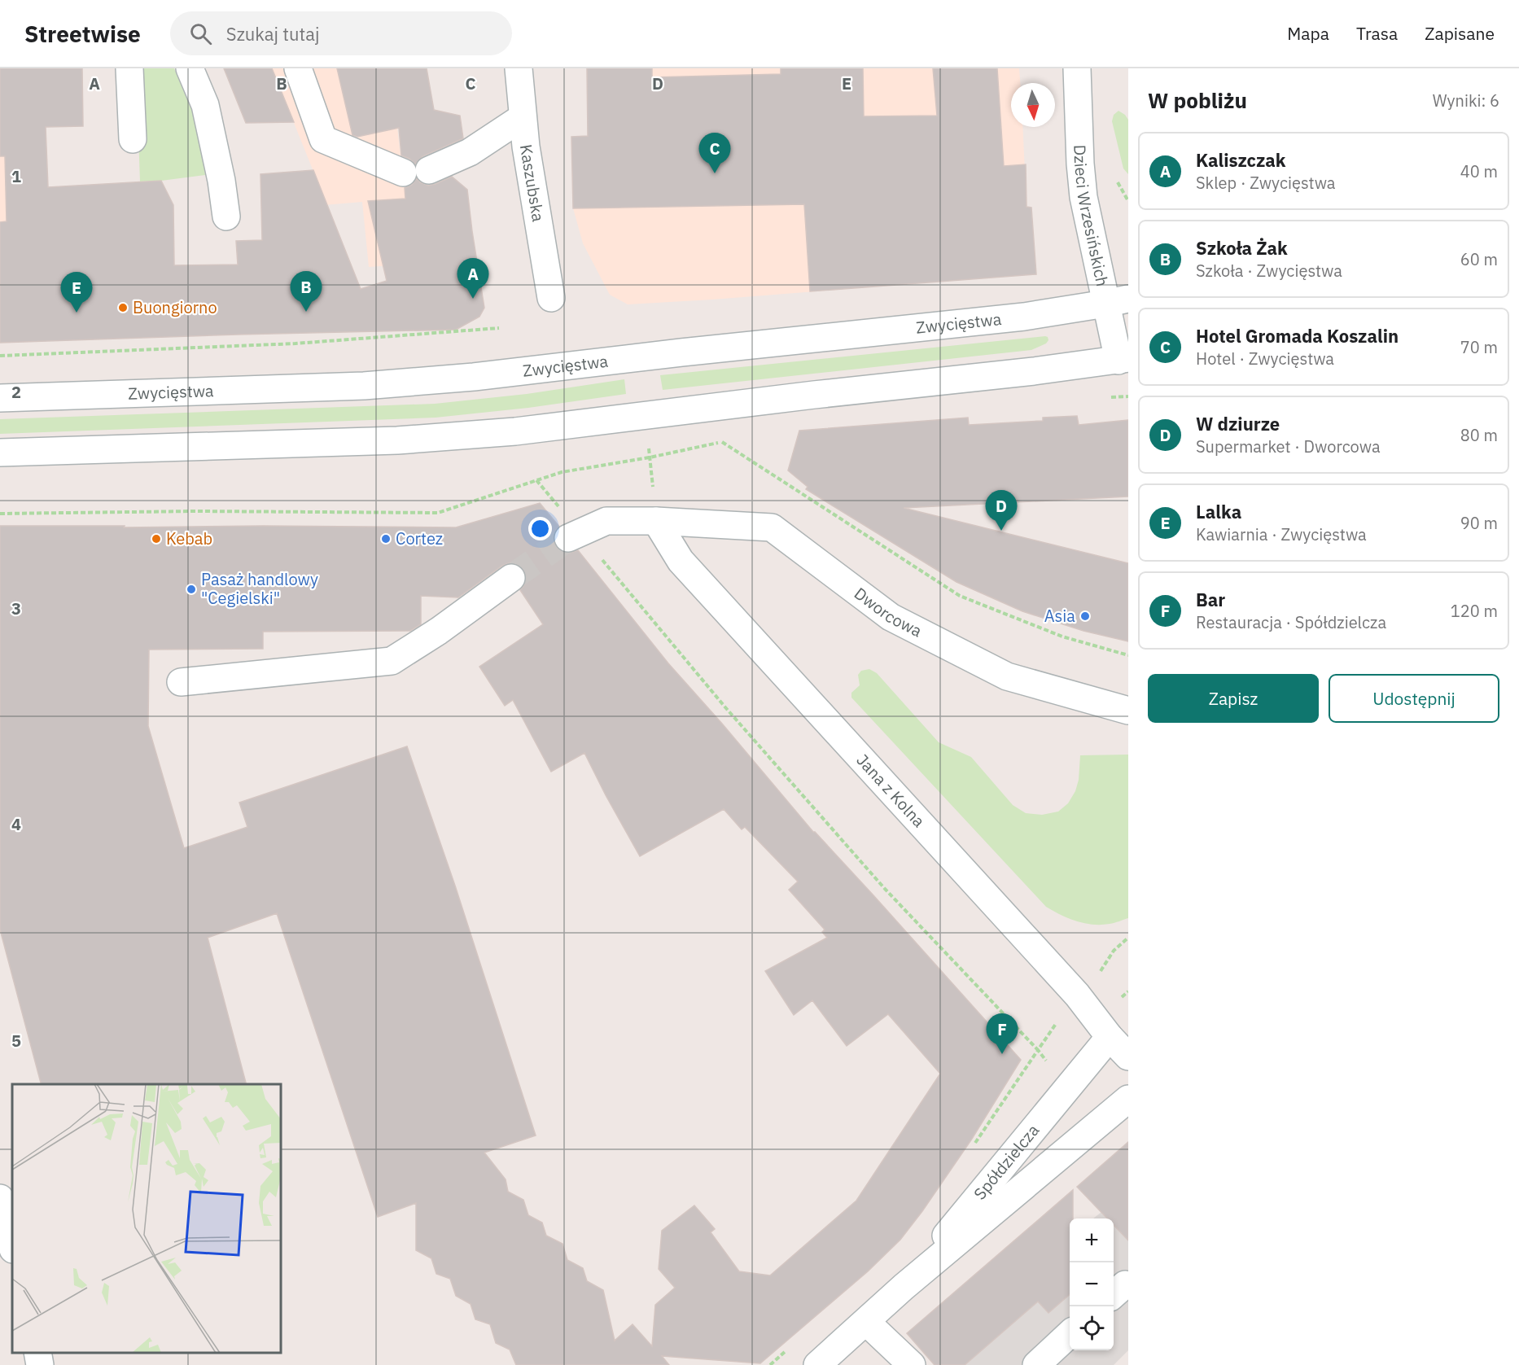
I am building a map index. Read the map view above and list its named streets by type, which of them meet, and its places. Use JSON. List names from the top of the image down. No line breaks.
{"streets":{"street":["Kaszubska","Dzieci Wrzesińskich","Zwycięstwa","Dworcowa","Jana z Kolna","Spółdzielcza"]},"crossings":[["Dzieci Wrzesińskich","Zwycięstwa"],["Dworcowa","Jana z Kolna"],["Jana z Kolna","Spółdzielcza"]],"places":["Buongiorno","Kebab","Cortez","Pasaż handlowy \"Cegielski\"","Asia"],"north":"bottom","page":{"header":"Streetwise","search":"Szukaj tutaj","nav":["Mapa","Trasa","Zapisane"],"heading":["W pobliżu","Wyniki: 6"],"list":[{"mark":"A","name":"Kaliszczak","note":"Sklep · Zwycięstwa","value":"40 m"},{"mark":"B","name":"Szkoła Żak","note":"Szkoła · Zwycięstwa","value":"60 m"},{"mark":"C","name":"Hotel Gromada Koszalin","note":"Hotel · Zwycięstwa","value":"70 m"},{"mark":"D","name":"W dziurze","note":"Supermarket · Dworcowa","value":"80 m"},{"mark":"E","name":"Lalka","note":"Kawiarnia · Zwycięstwa","value":"90 m"},{"mark":"F","name":"Bar","note":"Restauracja · Spółdzielcza","value":"120 m"}],"pins":["C","A","B","E","D","F"],"buttons":["Zapisz","Udostępnij"],"map_buttons":["+","−"]},"grid":{"columns":["A","B","C","D","E"],"rows":["1","2","3","4","5"]}}
